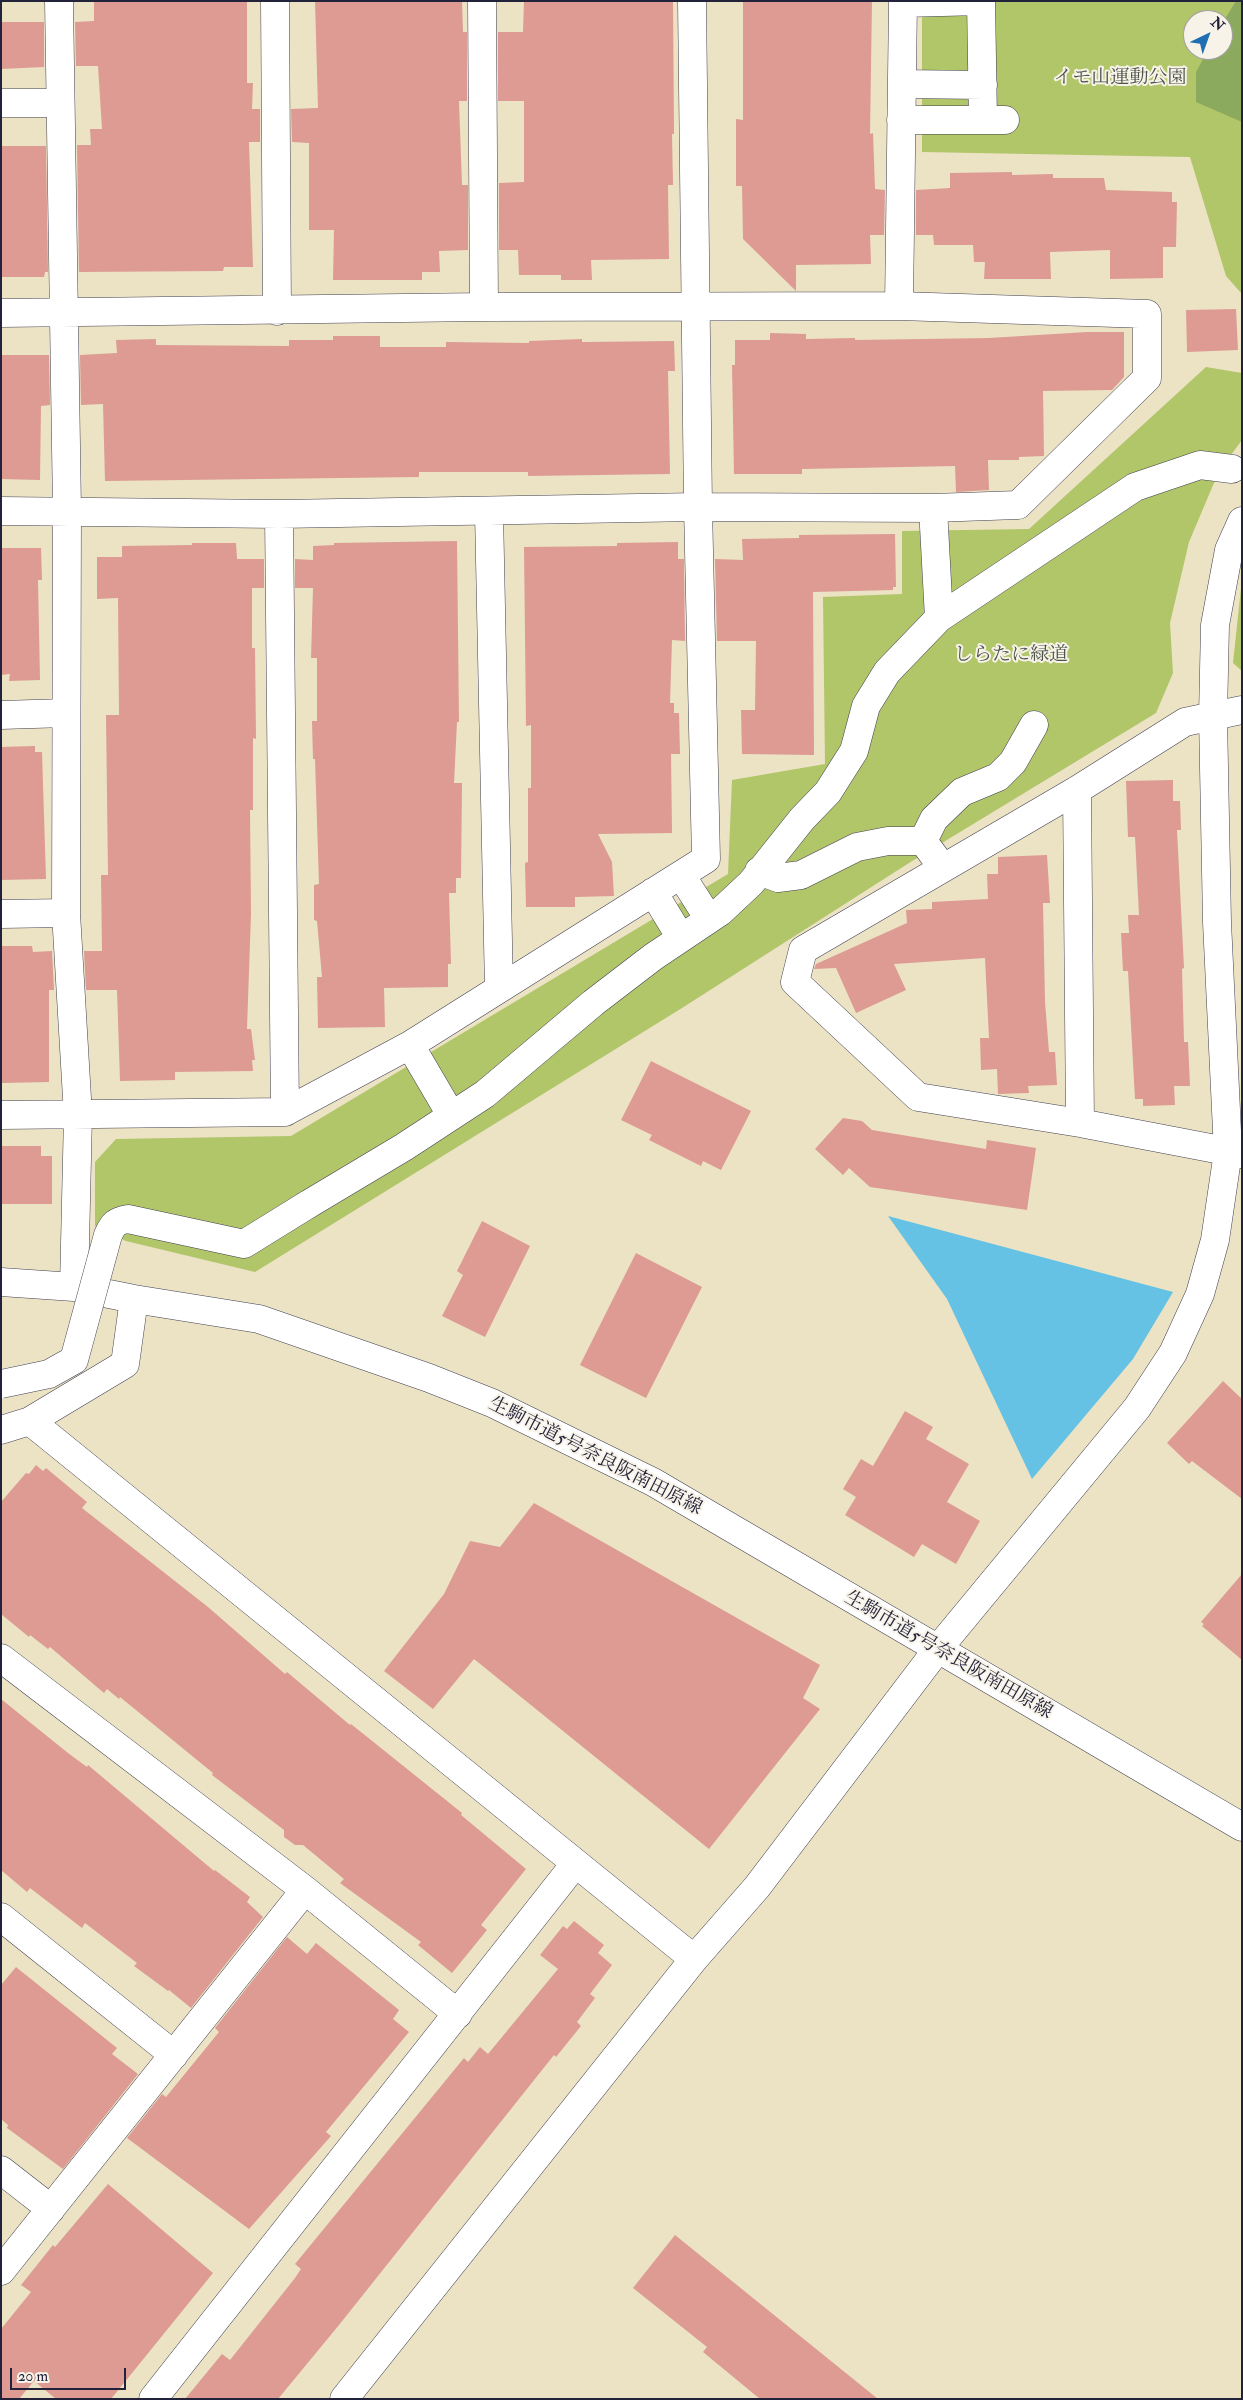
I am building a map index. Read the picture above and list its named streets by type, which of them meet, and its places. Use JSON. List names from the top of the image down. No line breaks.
{"streets":{"street":["生駒市道5号奈良阪南田原線"]},"parks":["イモ山運動公園","しらたに緑道"],"scale_bar":"20 m","north":"top right"}
